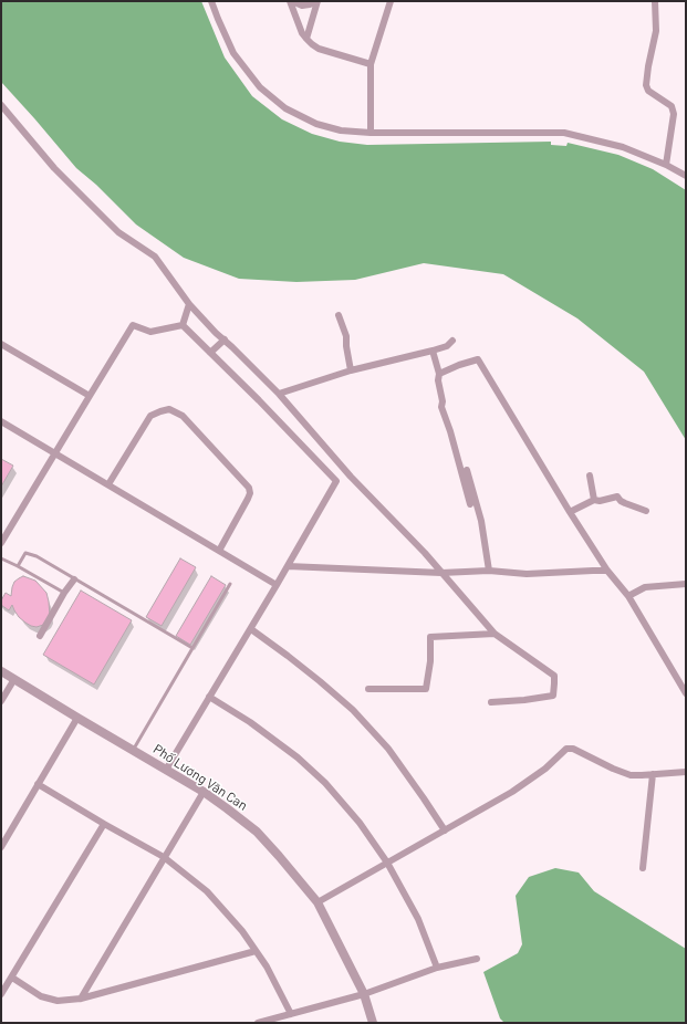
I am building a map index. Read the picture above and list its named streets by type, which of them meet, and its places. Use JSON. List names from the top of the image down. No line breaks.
{"streets":{"street":["Phố Lương Văn Can"]}}
